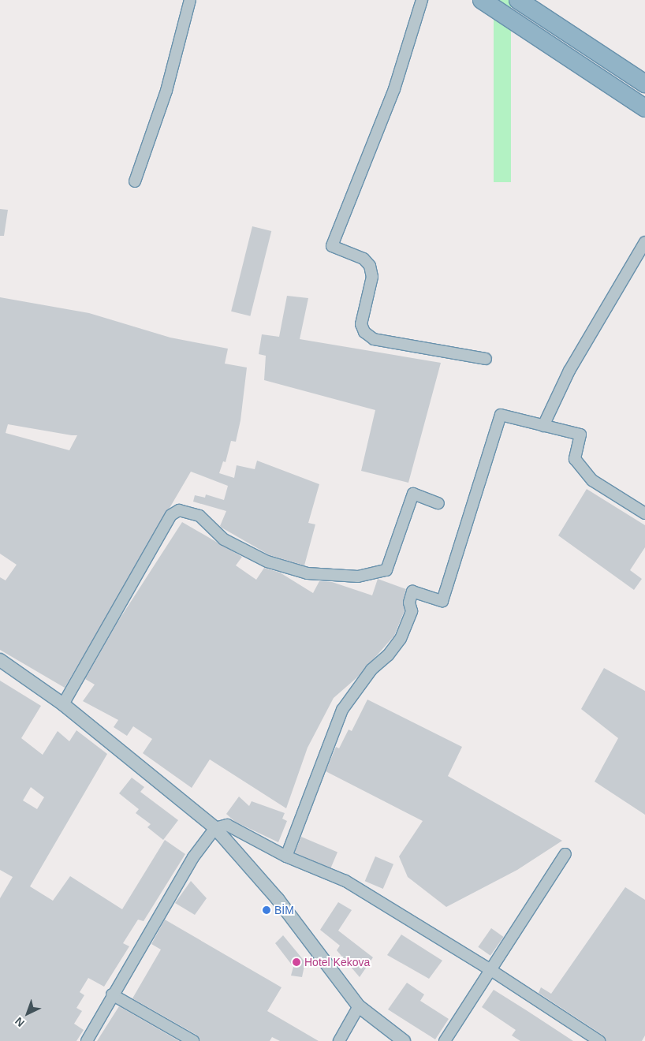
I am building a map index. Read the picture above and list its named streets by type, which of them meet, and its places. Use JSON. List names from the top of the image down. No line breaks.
{"places":["BİM","Hotel Kekova"],"north":"bottom left"}
